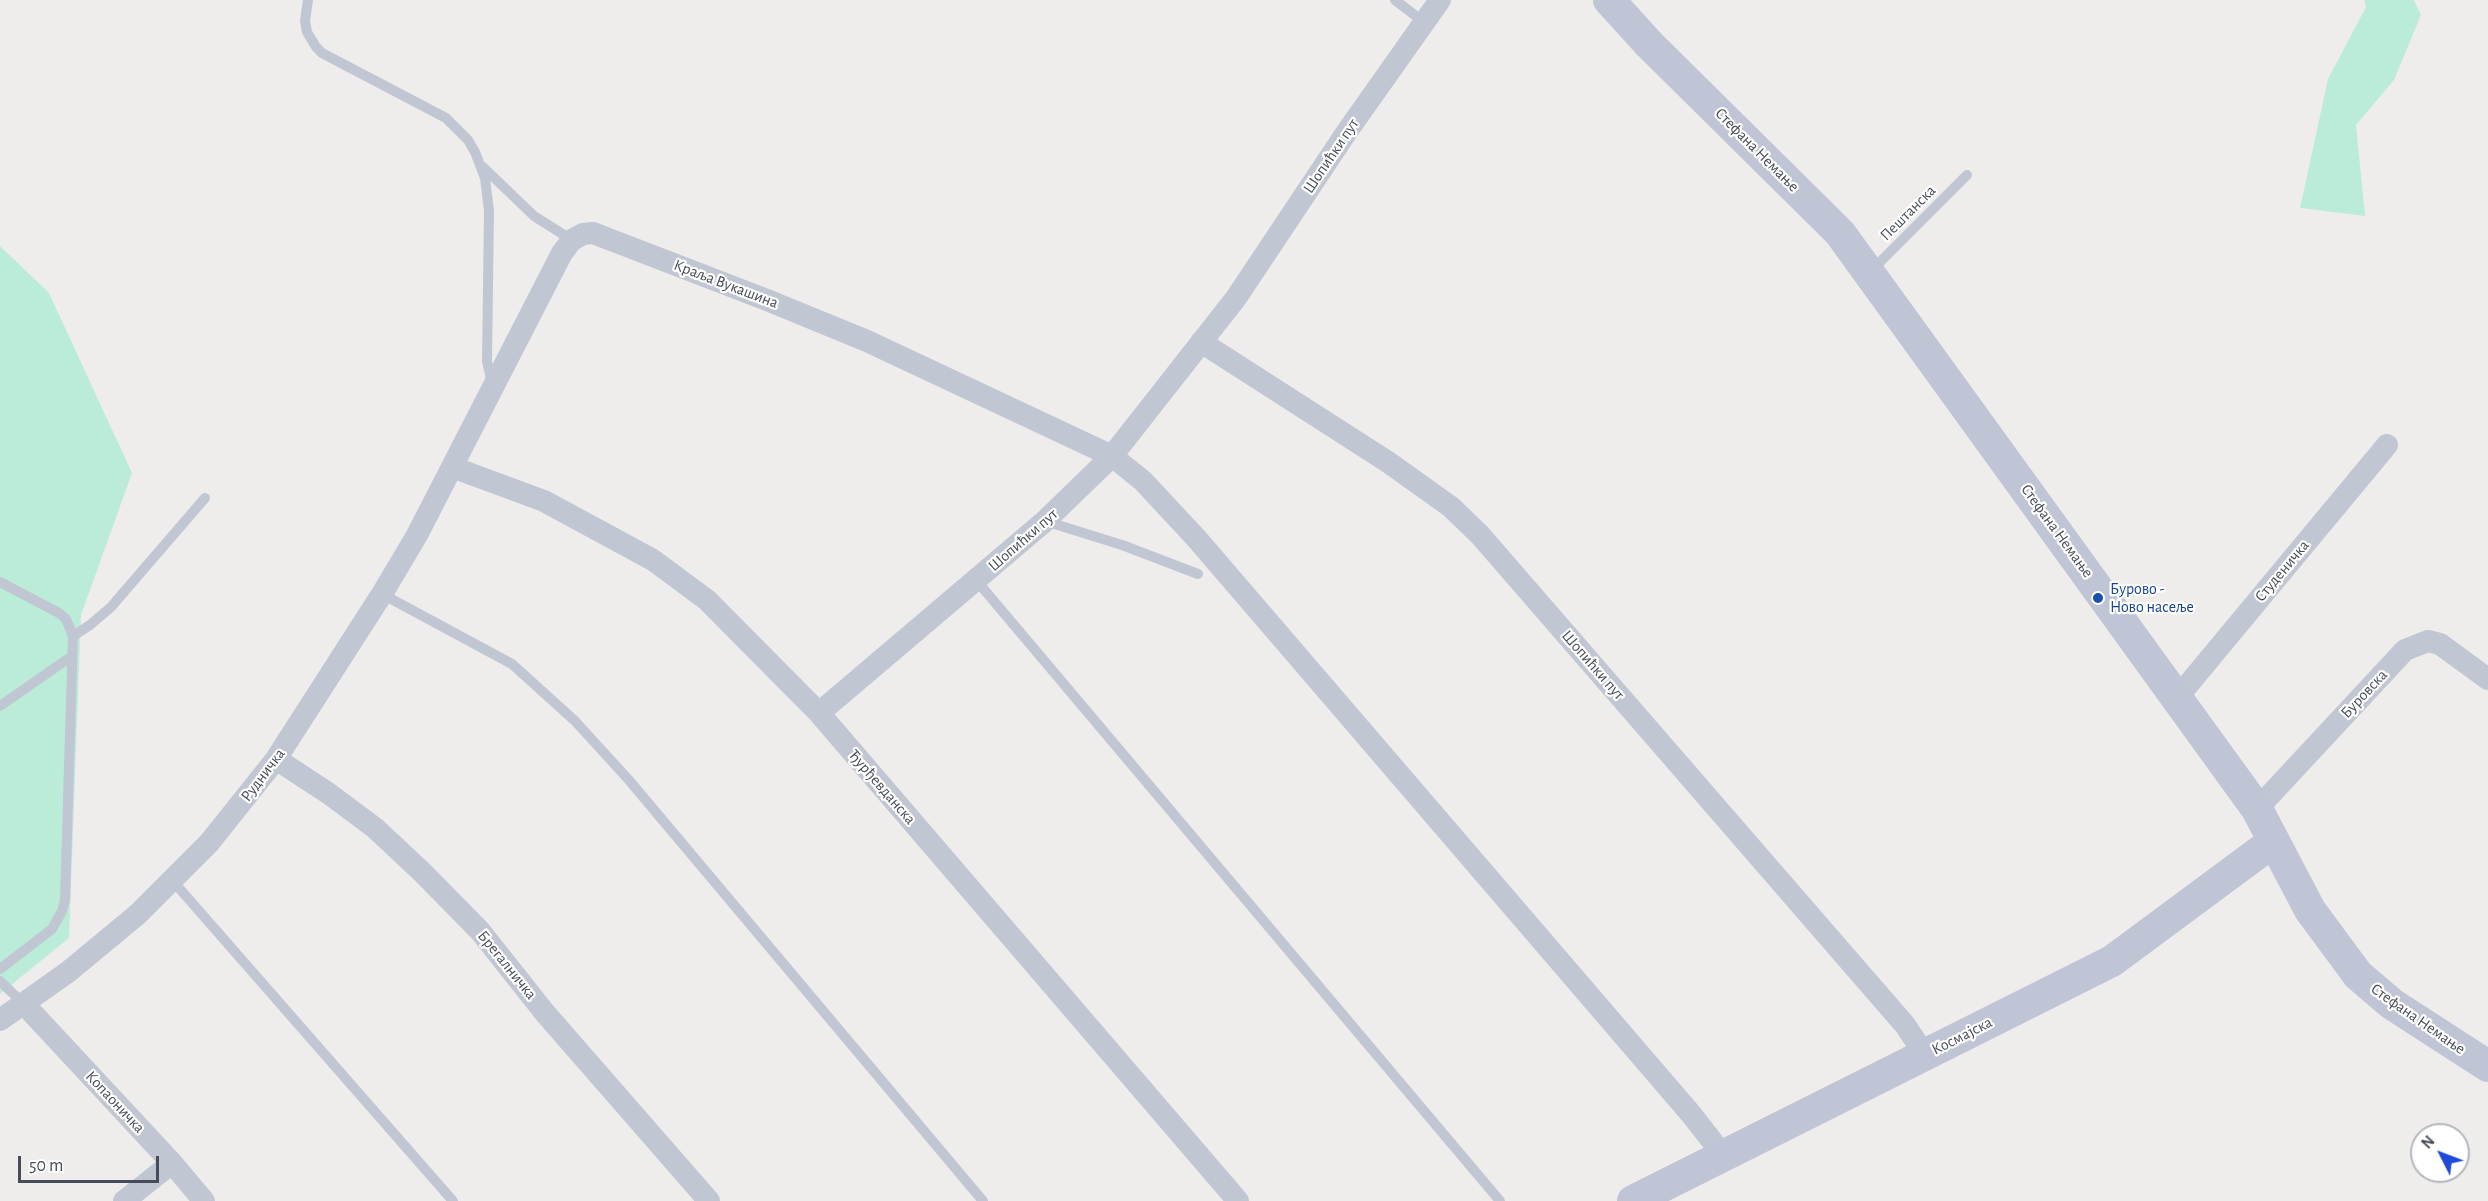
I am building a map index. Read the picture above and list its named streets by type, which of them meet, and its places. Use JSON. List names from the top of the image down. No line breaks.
{"streets":{"street":["Стефана Немање","Шопићки пут","Краља Вукашина","Студеничка","Буровска","Рудничка","Ђурђевданска","Брегалничка","Космајска","Копаоничка"],"lane":["Пештанска"]},"crossings":[["Стефана Немање","Пештанска"],["Стефана Немање","Студеничка"],["Стефана Немање","Буровска"],["Стефана Немање","Космајска"],["Шопићки пут","Краља Вукашина"],["Шопићки пут","Ђурђевданска"],["Шопићки пут","Космајска"],["Краља Вукашина","Космајска"],["Рудничка","Ђурђевданска"],["Рудничка","Брегалничка"],["Рудничка","Копаоничка"]],"places":["Бурово - Ново насеље"],"scale_bar":"50 m","north":"top left"}
